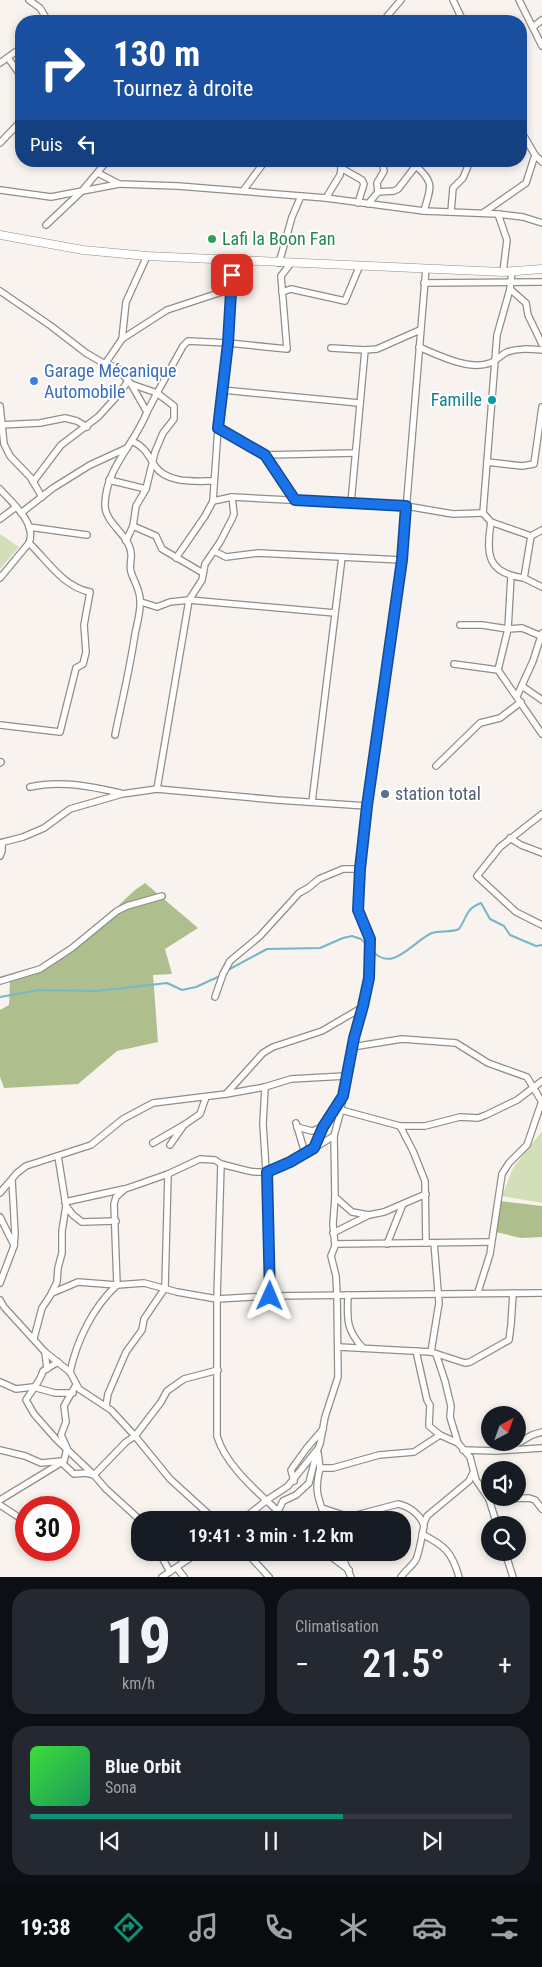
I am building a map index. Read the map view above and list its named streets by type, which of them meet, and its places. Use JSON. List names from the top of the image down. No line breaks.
{"places":["Lafi la Boon Fan","Garage Mécanique Automobile","Famille","station total"],"north":"top right","page":{"turn":["130 m","Tournez à droite"],"then":"Puis","limit":"30","trip":"19:41 · 3 min · 1.2 km","tile":[["19","km/h"],"Climatisation"],"heat":["−","21.5°","+"],"song":["Blue Orbit","Sona"],"tabs":"19:38"}}
